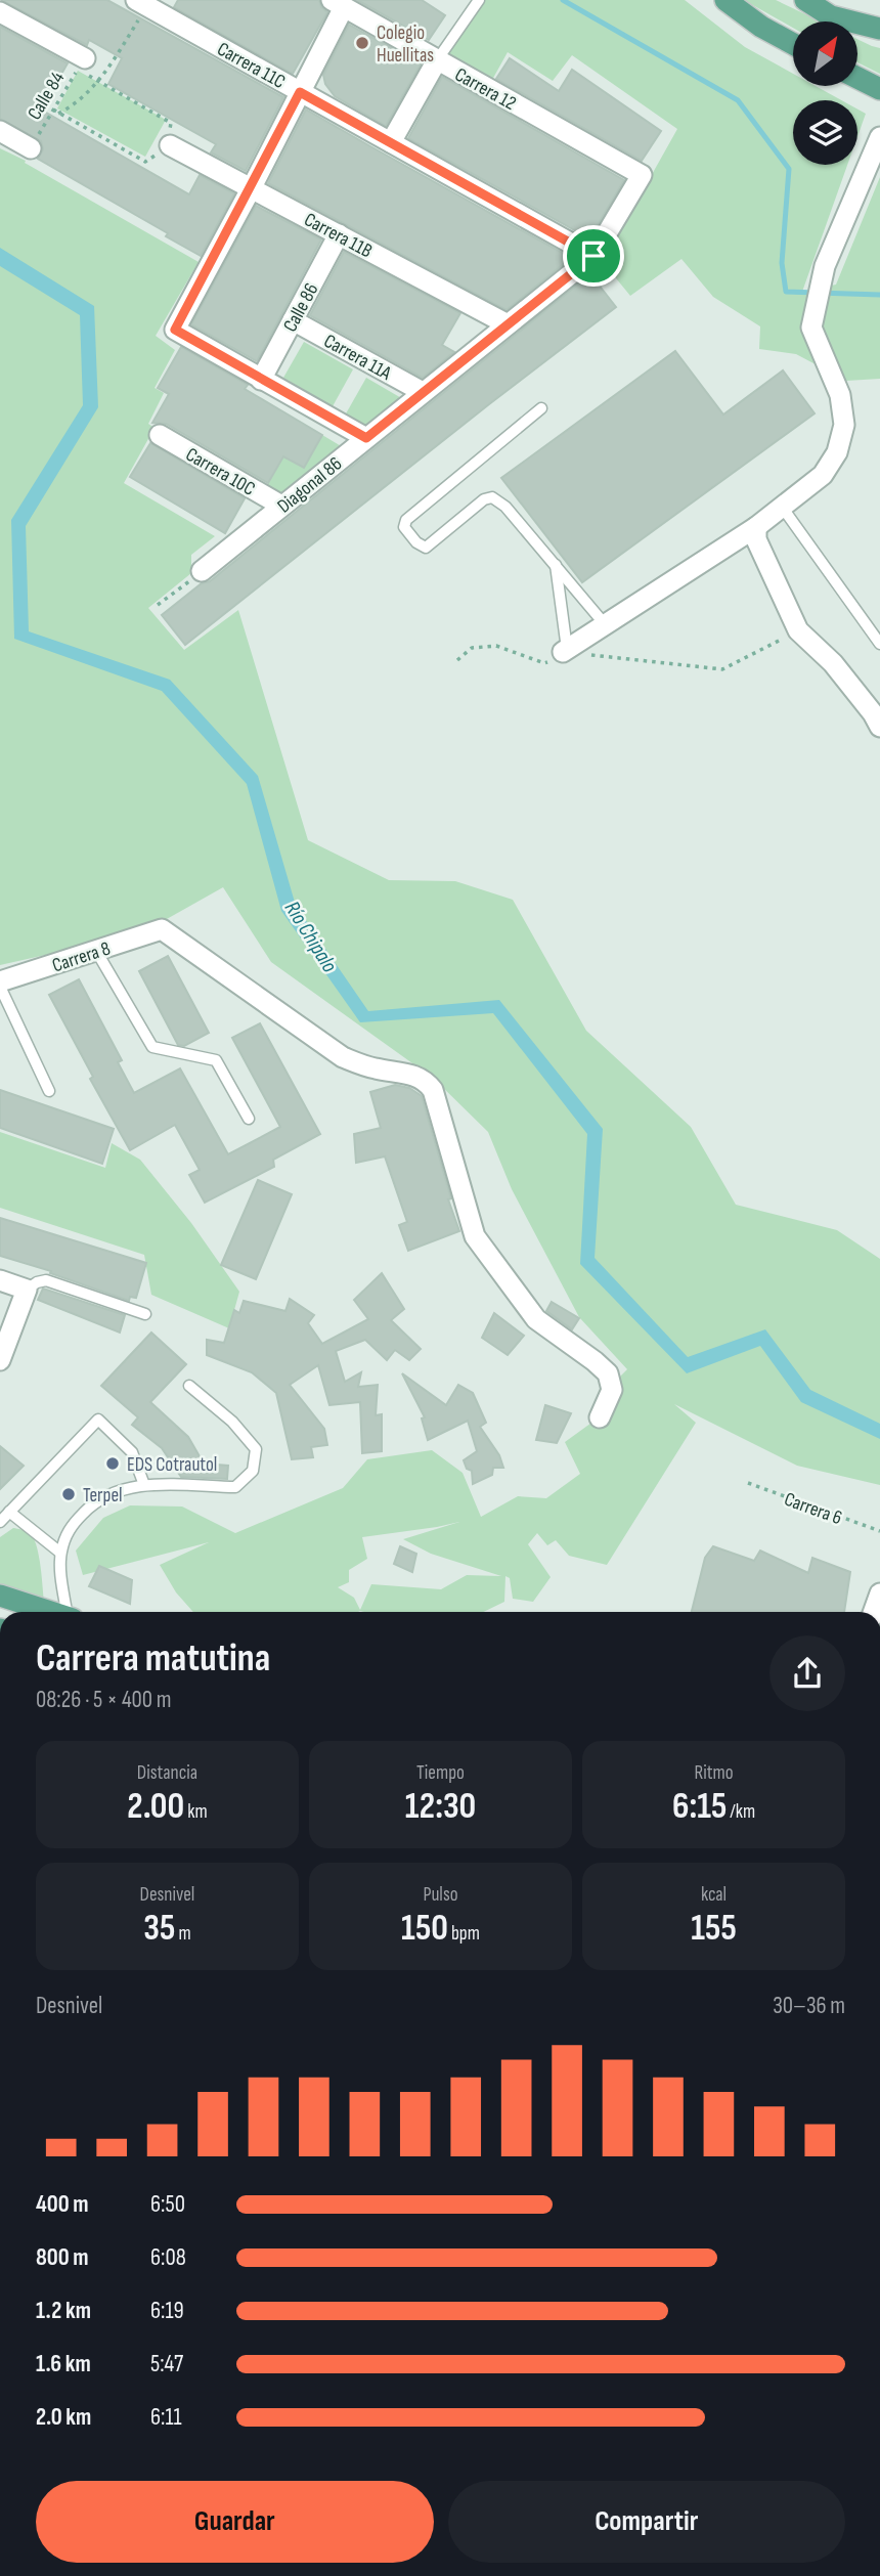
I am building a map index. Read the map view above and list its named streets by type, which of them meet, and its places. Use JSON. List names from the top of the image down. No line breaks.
{"streets":{"street":["Carrera 11C","Carrera 12","Carrera 11B","Calle 86","Carrera 11A","Carrera 10C","Diagonal 86","Carrera 8"],"path":["Calle 84","Carrera 6"]},"crossings":[["Carrera 11C","Carrera 12"],["Carrera 11C","Diagonal 86"],["Carrera 12","Diagonal 86"],["Carrera 11B","Calle 86"],["Carrera 11B","Diagonal 86"],["Calle 86","Carrera 11A"],["Carrera 11A","Diagonal 86"],["Carrera 10C","Diagonal 86"]],"water":["Río Chipalo"],"places":["Colegio Huellitas","EDS Cotrautol","Terpel"],"north":"top right","page":{"heading":["Carrera matutina","08:26 · 5 × 400 m"],"stats":[["Distancia","2.00 km"],["Tiempo","12:30"],["Ritmo","6:15 /km"],["Desnivel","35 m"],["Pulso","150 bpm"],["kcal","155"]],"chart":["Desnivel","30–36 m"],"list":[{"name":"400 m","note":"6:50"},{"name":"800 m","note":"6:08"},{"name":"1.2 km","note":"6:19"},{"name":"1.6 km","note":"5:47"},{"name":"2.0 km","note":"6:11"}],"buttons":["Guardar","Compartir"]}}
